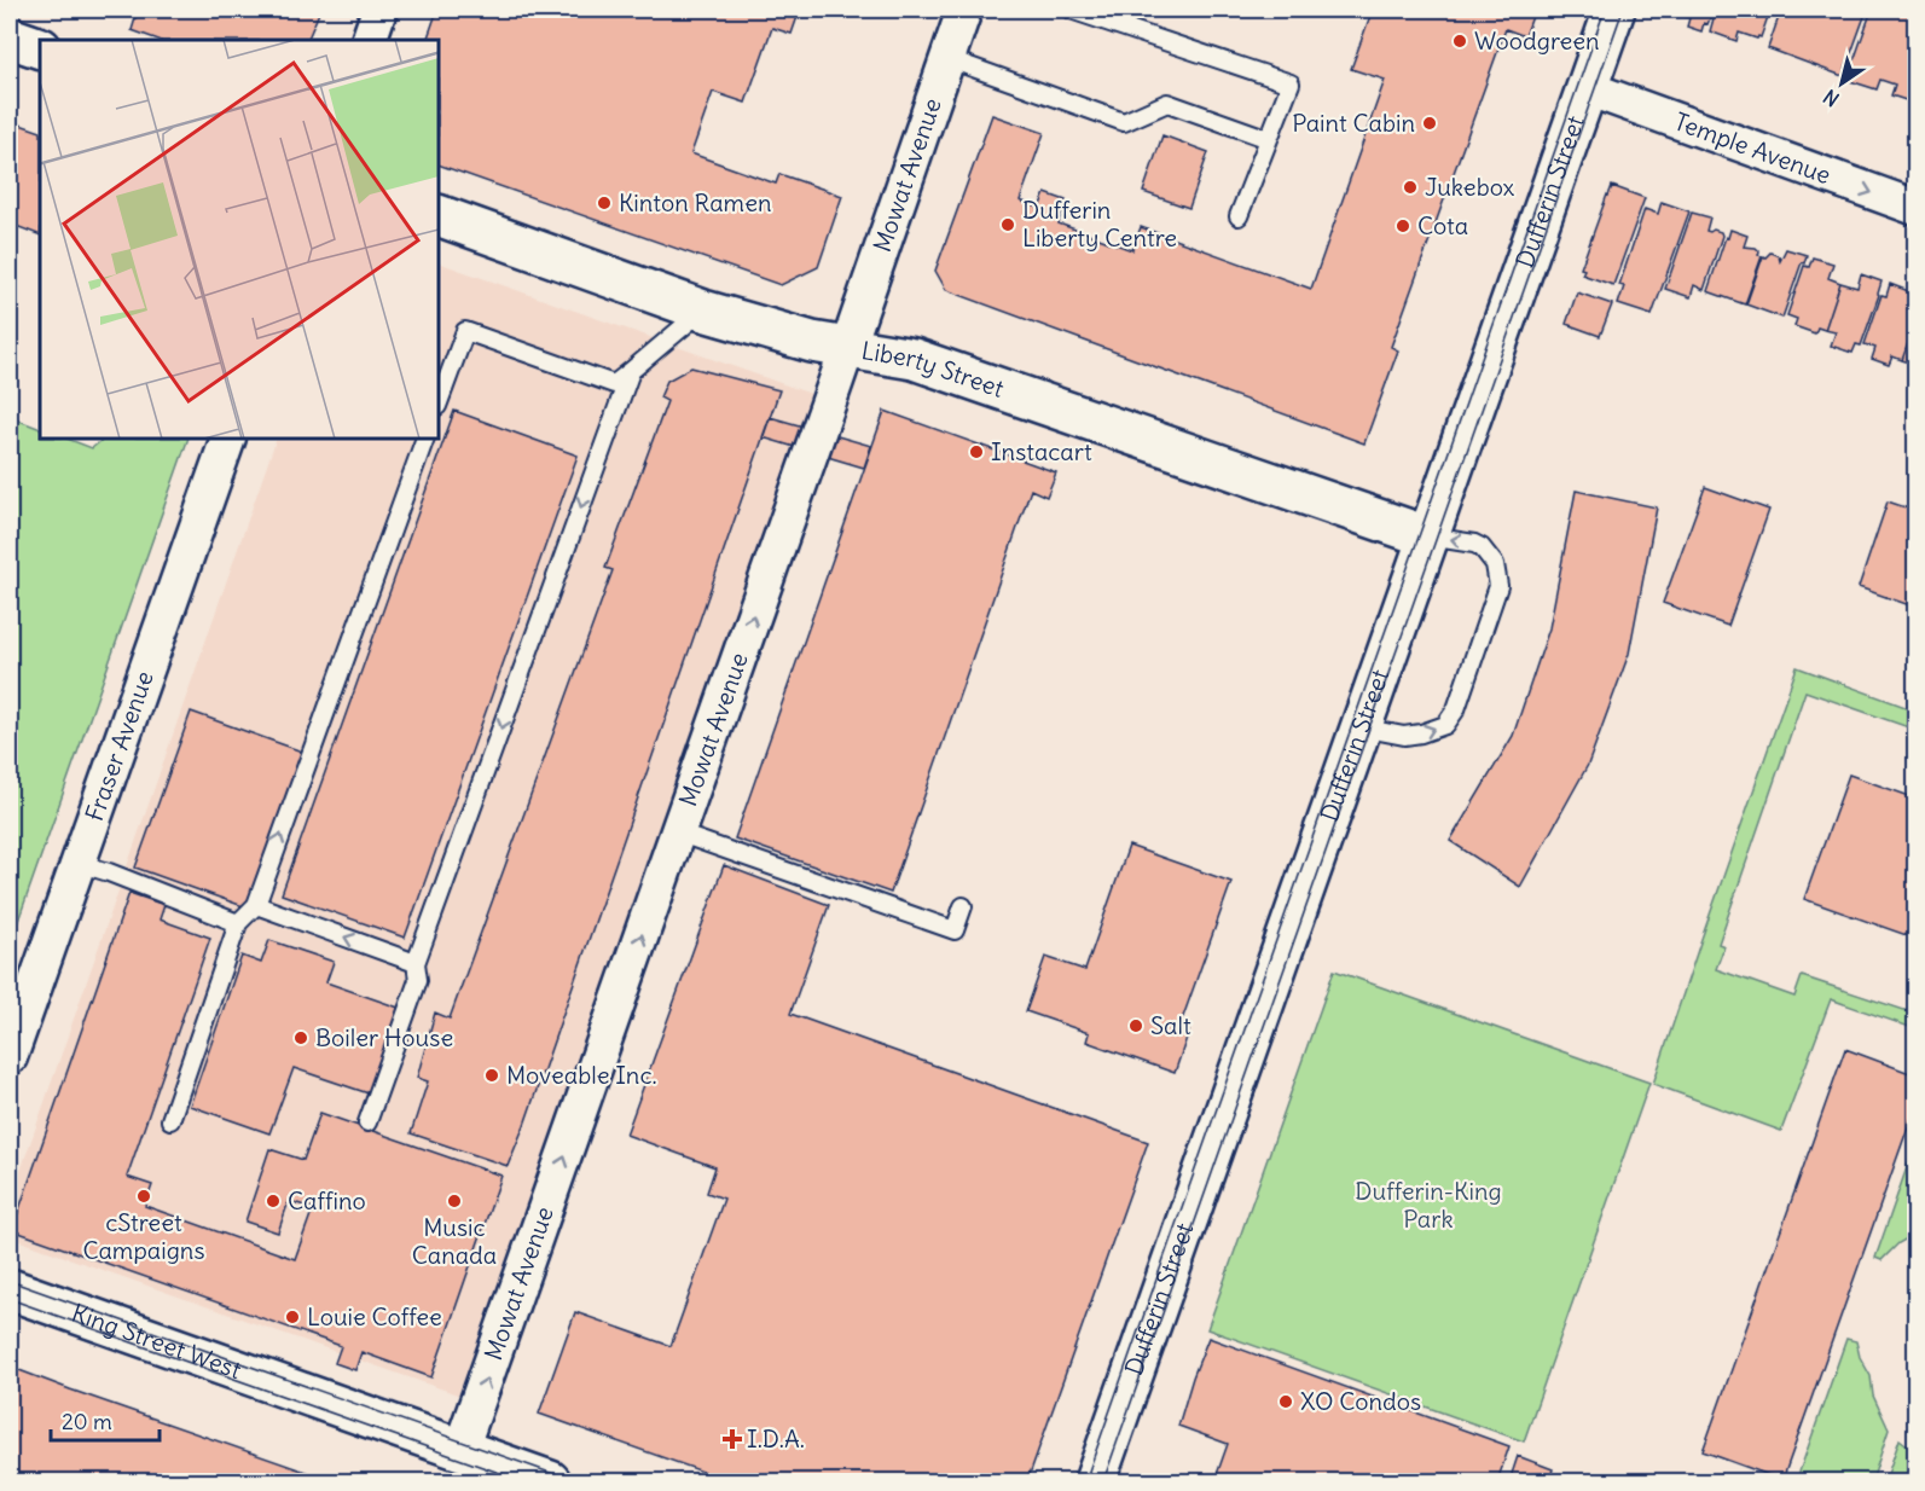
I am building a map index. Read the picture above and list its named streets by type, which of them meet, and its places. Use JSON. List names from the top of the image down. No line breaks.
{"streets":{"main road":["Dufferin Street","Liberty Street","King Street West"],"street":["Temple Avenue","Mowat Avenue","Fraser Avenue"]},"crossings":[["Temple Avenue","Dufferin Street"],["Mowat Avenue","Liberty Street"],["Mowat Avenue","King Street West"],["Dufferin Street","Liberty Street"]],"one_way":["Temple Avenue","Mowat Avenue"],"parks":["Dufferin-King Park"],"places":{"other":["Woodgreen","Paint Cabin","Jukebox","Kinton Ramen","Dufferin Liberty Centre","Cota","Instacart","Salt","Boiler House","Moveable Inc.","cStreet Campaigns","Caffino","Music Canada","Louie Coffee","XO Condos"],"health":["I.D.A."]},"scale_bar":"20 m","north":"bottom left"}
